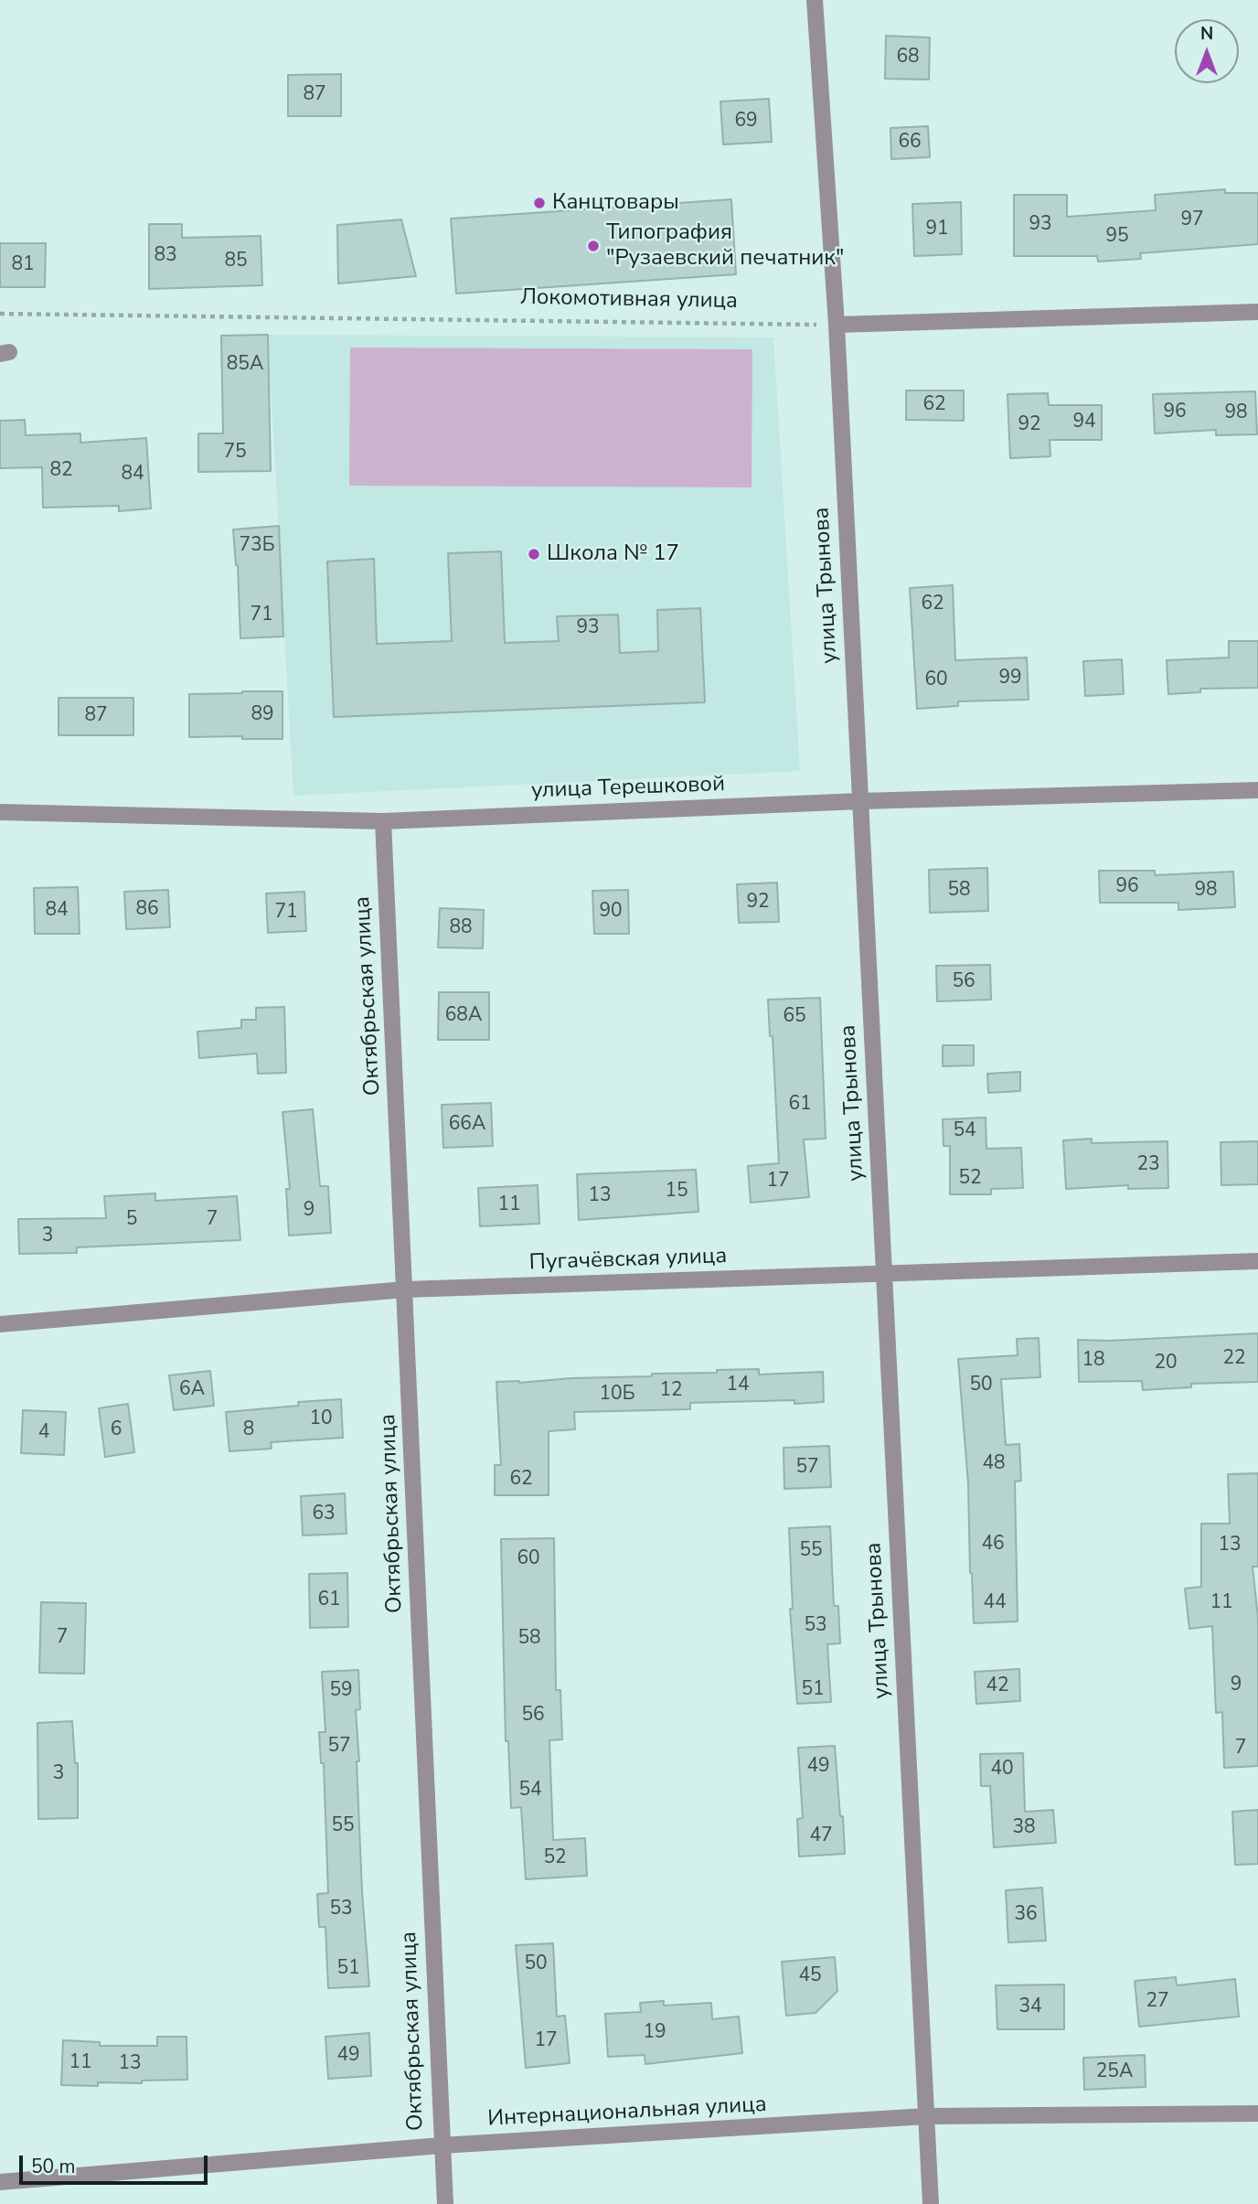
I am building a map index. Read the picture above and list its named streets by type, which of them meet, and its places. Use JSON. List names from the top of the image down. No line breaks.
{"streets":{"street":["улица Трынова","улица Терешковой","Октябрьская улица","Пугачёвская улица","Интернациональная улица"],"path":["Локомотивная улица"]},"crossings":[["Локомотивная улица","улица Трынова"],["улица Трынова","улица Терешковой"],["улица Трынова","Пугачёвская улица"],["улица Трынова","Интернациональная улица"],["улица Терешковой","Октябрьская улица"],["Октябрьская улица","Пугачёвская улица"],["Октябрьская улица","Интернациональная улица"]],"places":["Канцтовары","Типография \"Рузаевский печатник\"","Школа № 17"],"house_numbers":["68","87","69","66","97","93","91","95","83","85","81","85А","62","96","98","94","92","75","82","84","73Б","62","71","93","99","60","89","87","96","58","98","92","86","84","90","71","88","56","68А","65","61","66А","54","23","52","17","15","13","11","9","5","7","3","22","18","20","14","50","6А","12","10Б","10","6","8","4","48","57","62","63","46","13","55","60","61","44","11","53","7","58","9","42","51","59","56","57","7","49","40","3","54","55","38","47","52","53","36","50","51","45","27","34","19","17","49","11","13","25А"],"scale_bar":"50 m","north":"top"}
